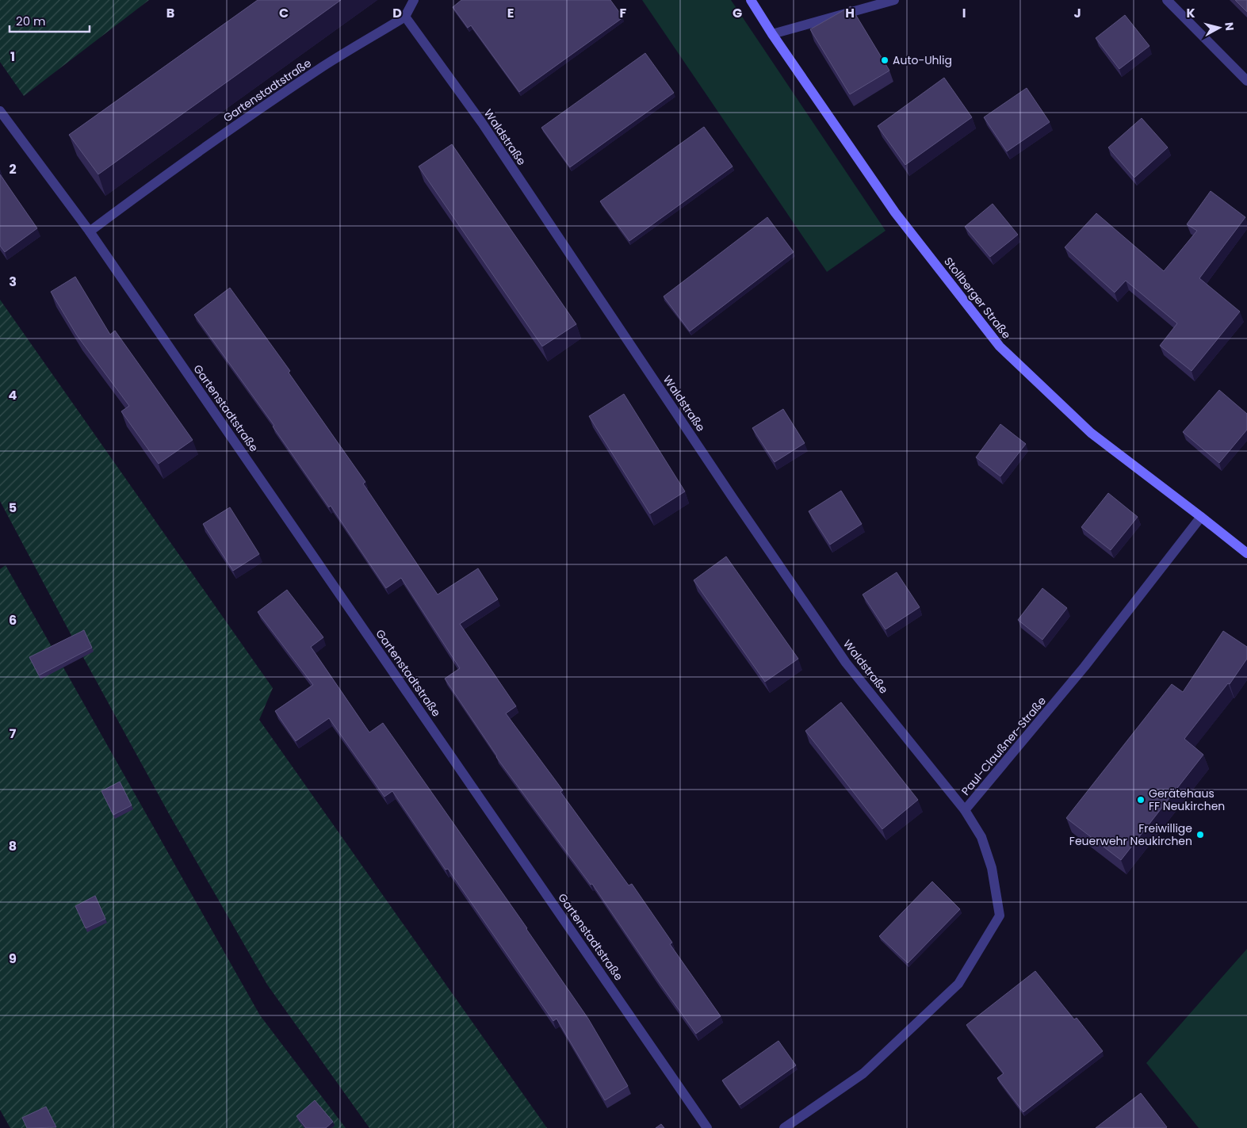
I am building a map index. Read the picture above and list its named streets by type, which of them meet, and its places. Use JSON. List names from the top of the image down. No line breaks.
{"streets":{"main road":["Stollberger Straße"],"street":["Gartenstadtstraße","Waldstraße","Paul-Claußner-Straße"]},"crossings":[["Gartenstadtstraße","Waldstraße"],["Waldstraße","Paul-Claußner-Straße"],["Stollberger Straße","Paul-Claußner-Straße"]],"places":["Auto-Uhlig","Gerätehaus FF Neukirchen","Freiwillige Feuerwehr Neukirchen"],"scale_bar":"20 m","north":"right","grid":{"columns":["B","C","D","E","F","G","H","I","J","K"],"rows":["1","2","3","4","5","6","7","8","9"]}}
